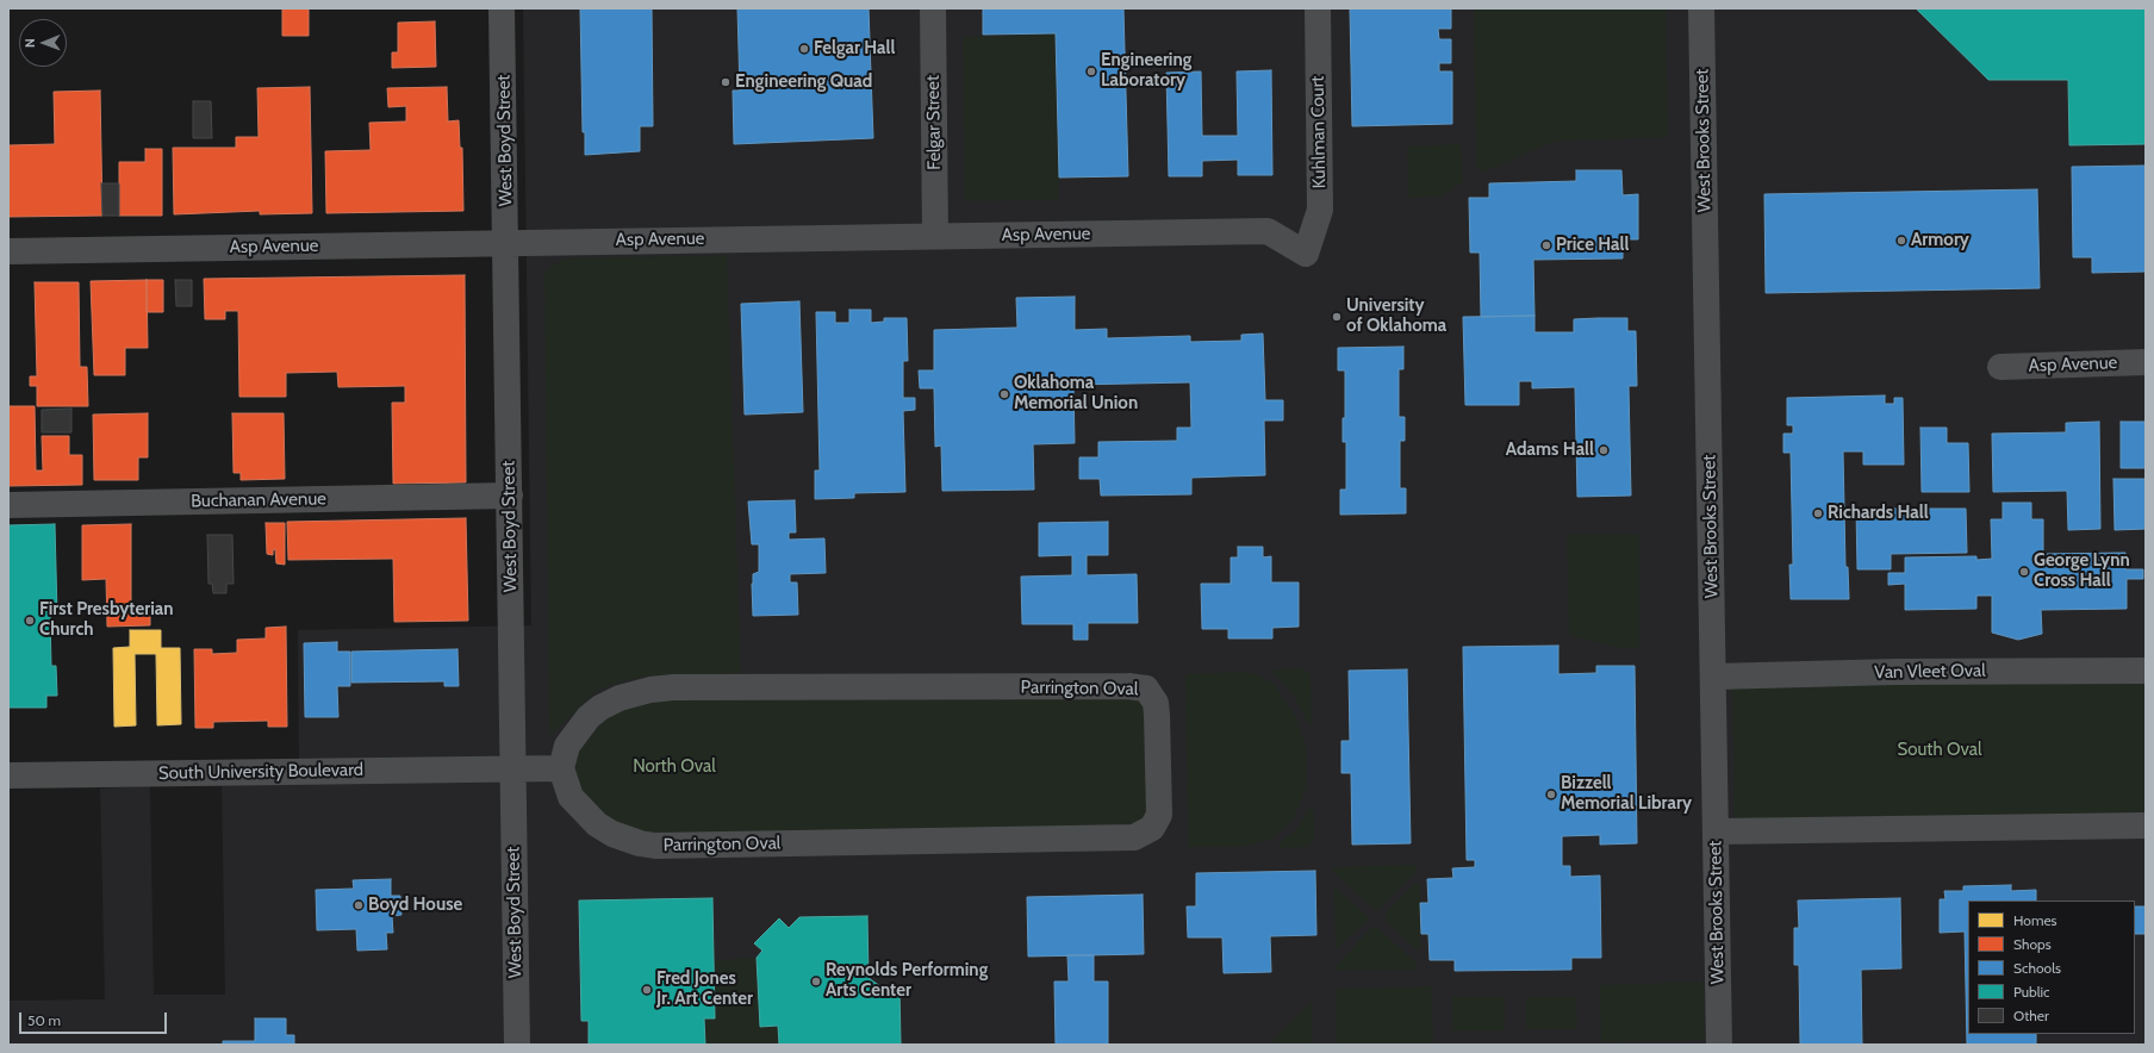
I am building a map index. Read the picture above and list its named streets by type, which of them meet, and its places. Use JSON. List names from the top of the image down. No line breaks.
{"streets":{"street":["Felgar Street","Kuhlman Court","West Boyd Street","West Brooks Street","Asp Avenue","Buchanan Avenue","Van Vleet Oval","Parrington Oval","South University Boulevard"]},"crossings":[["Felgar Street","Asp Avenue"],["Kuhlman Court","Asp Avenue"],["West Boyd Street","Asp Avenue"],["West Boyd Street","Buchanan Avenue"],["West Boyd Street","South University Boulevard"],["West Brooks Street","Van Vleet Oval"]],"parks":["South Oval","North Oval"],"places":["Felgar Hall","Engineering Laboratory","Engineering Quad","Armory","Price Hall","University of Oklahoma","Oklahoma Memorial Union","Adams Hall","Richards Hall","George Lynn Cross Hall","First Presbyterian Church","Bizzell Memorial Library","Boyd House","Reynolds Performing Arts Center","Fred Jones Jr. Art Center"],"legend":["Homes","Shops","Schools","Public","Other"],"scale_bar":"50 m","north":"left"}
